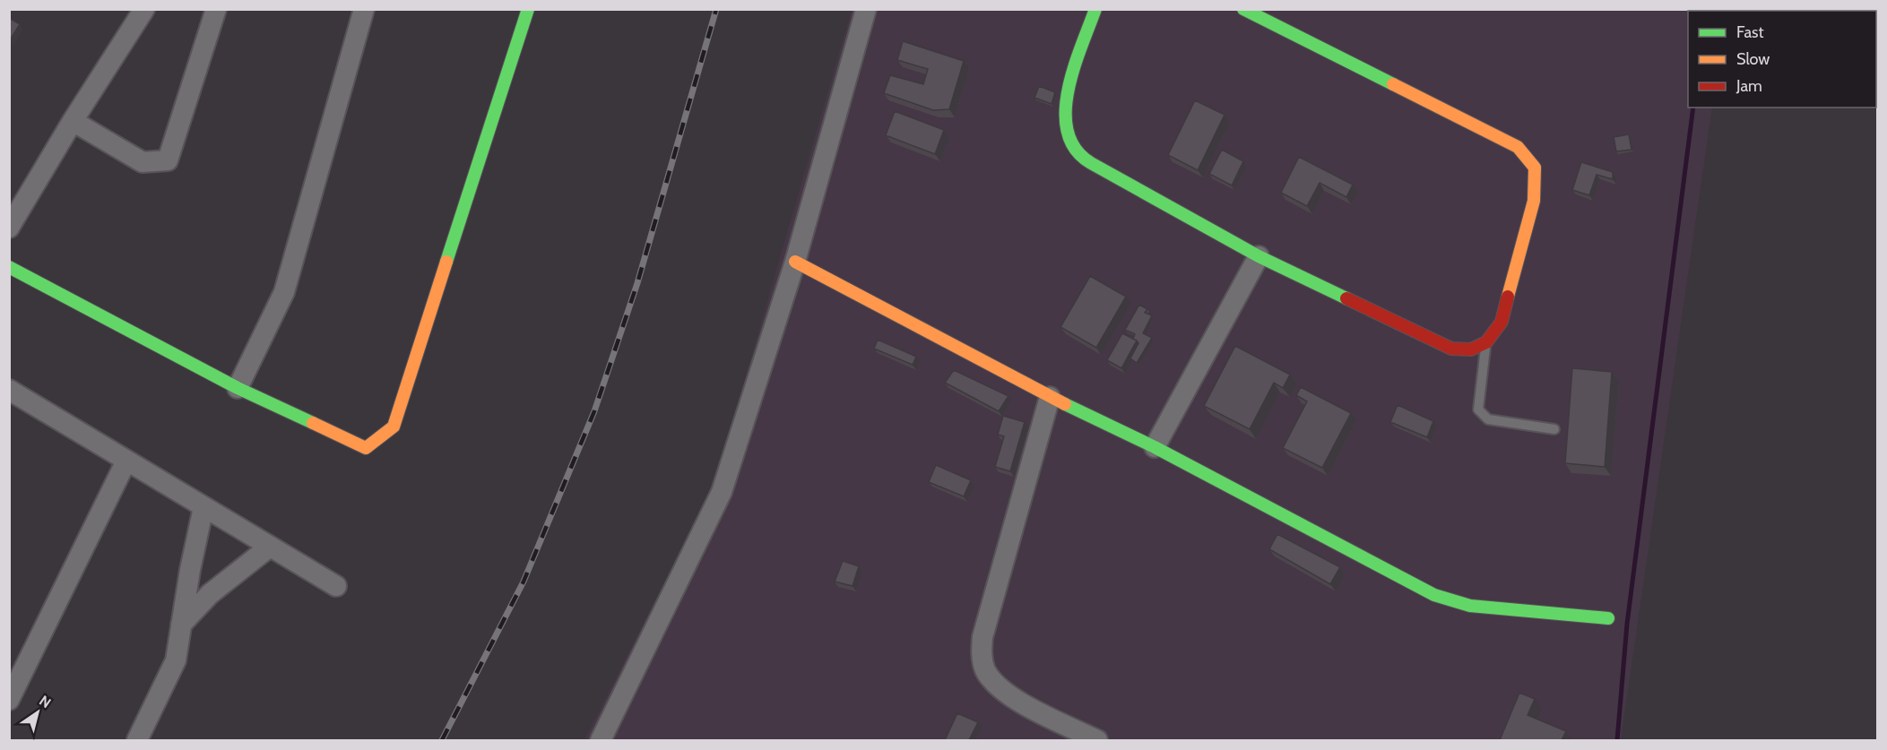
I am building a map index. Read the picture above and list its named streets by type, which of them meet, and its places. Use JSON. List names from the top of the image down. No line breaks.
{"legend":["Fast","Slow","Jam"],"north":"top right"}
